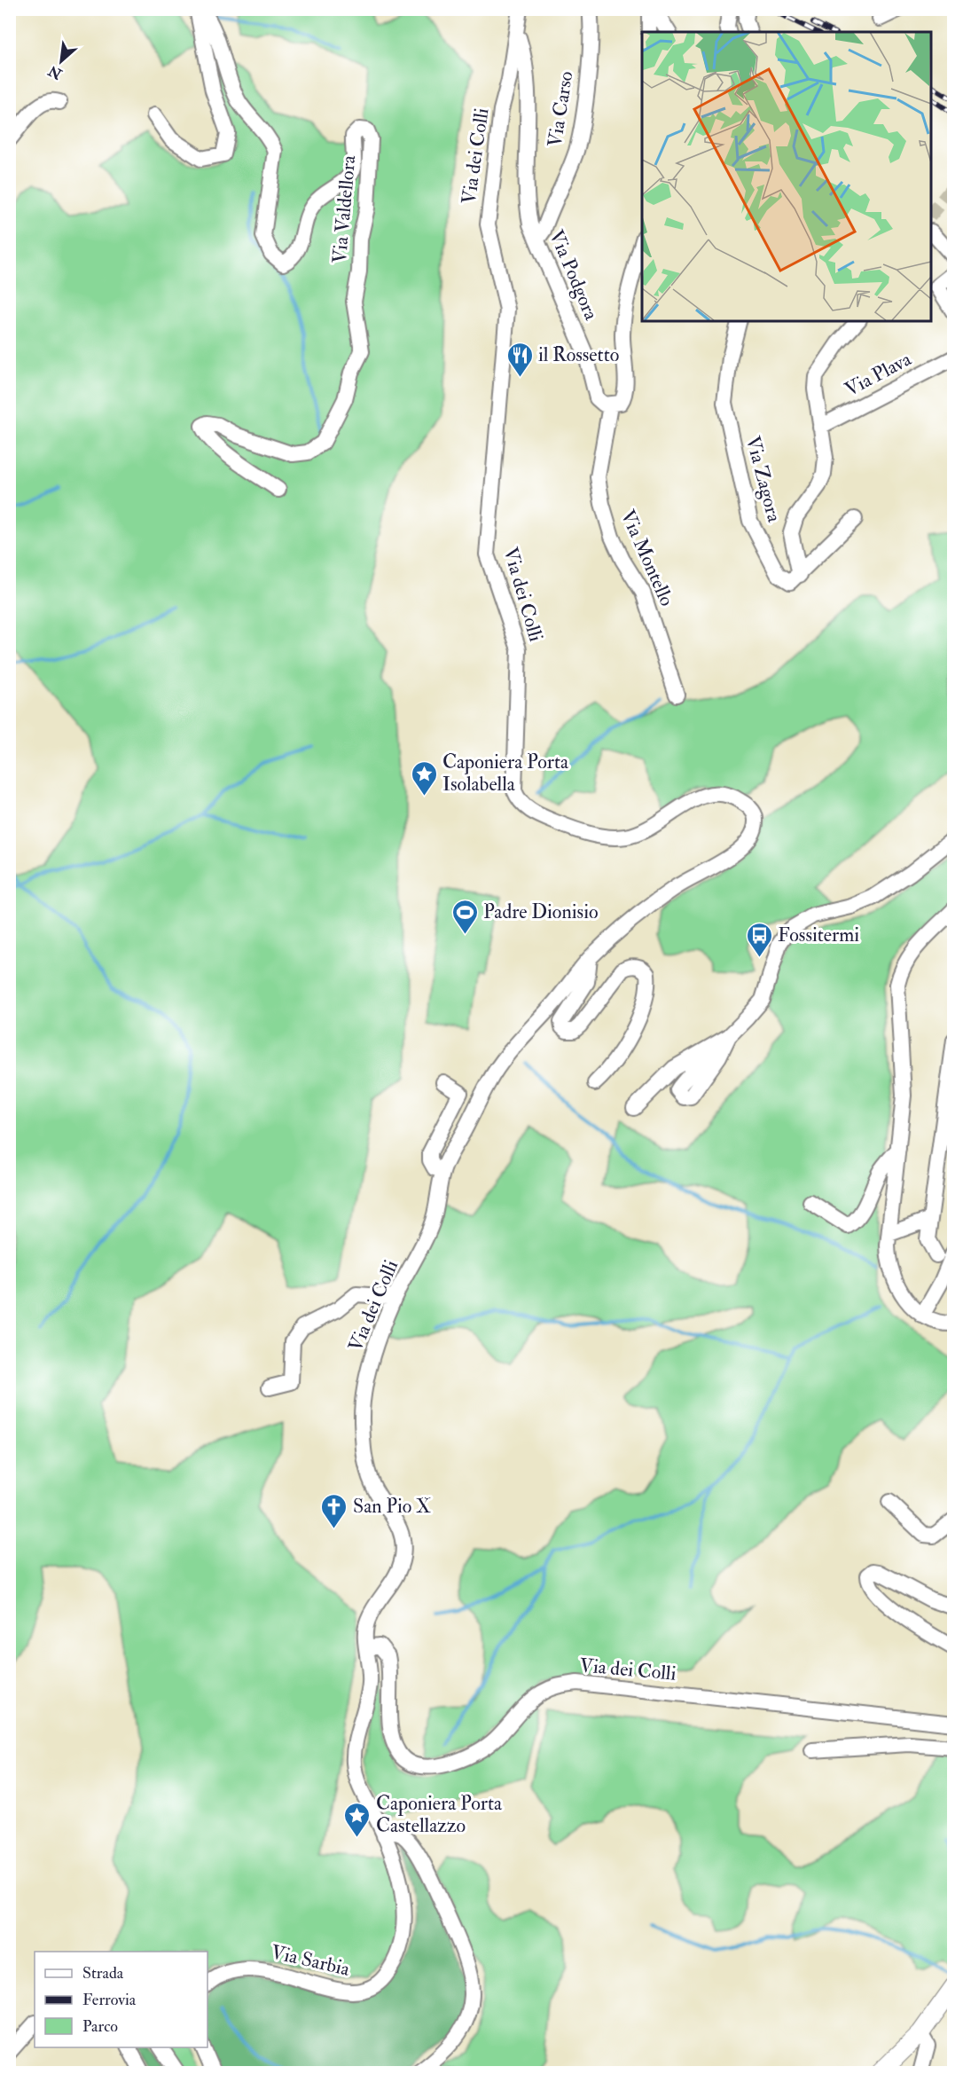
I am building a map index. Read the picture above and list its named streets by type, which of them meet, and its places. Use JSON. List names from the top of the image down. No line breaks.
{"streets":{"street":["Via Carso","Via dei Colli","Via Valdellora","Via Podgora","Via Plava","Via Zagora","Via Montello","Via Sarbia"]},"crossings":[["Via Carso","Via Podgora"],["Via dei Colli","Via Podgora"],["Via dei Colli","Via Sarbia"],["Via Podgora","Via Montello"]],"places":{"restaurant":["il Rossetto"],"place":["Caponiera Porta Isolabella","Caponiera Porta Castellazzo"],"sports":["Padre Dionisio"],"bus stop":["Fossitermi"],"church":["San Pio X"]},"legend":["Strada","Ferrovia","Parco"],"north":"bottom left"}
